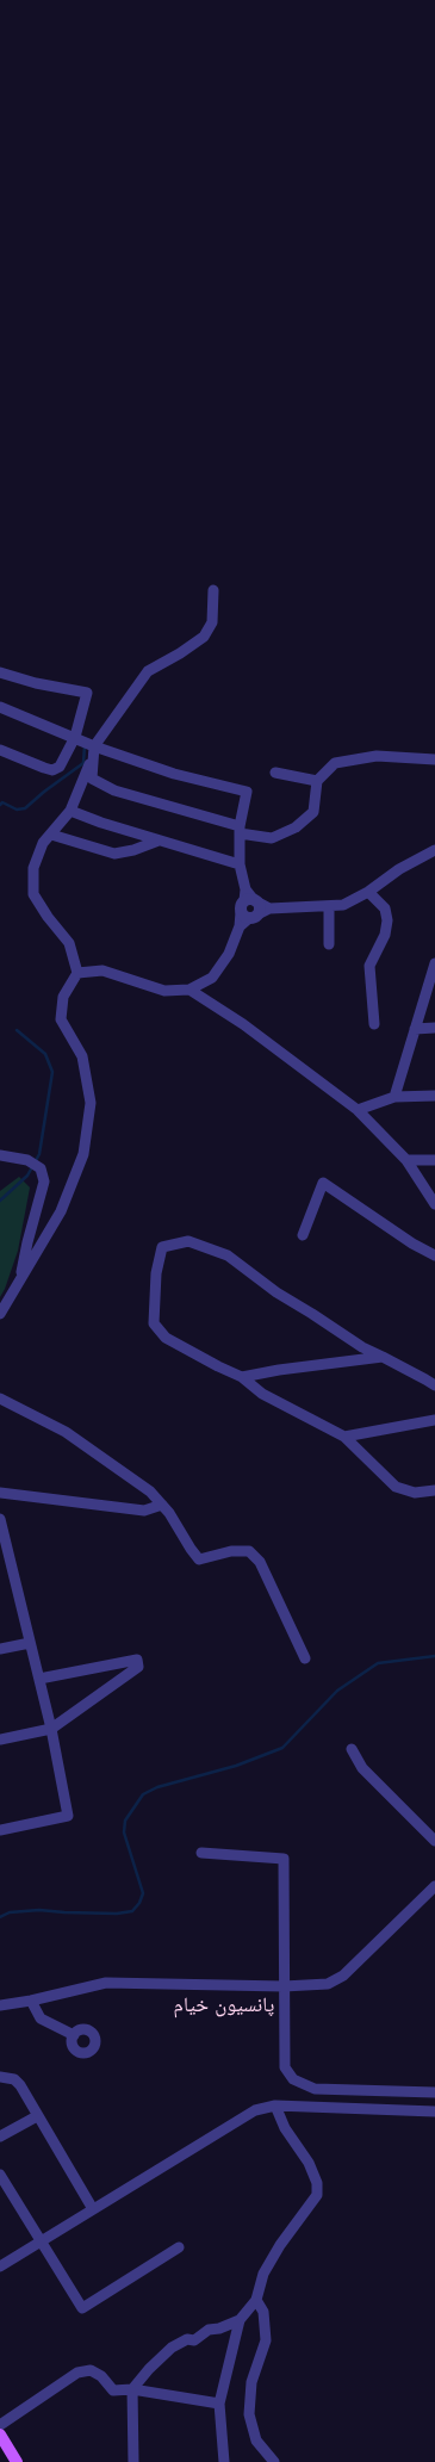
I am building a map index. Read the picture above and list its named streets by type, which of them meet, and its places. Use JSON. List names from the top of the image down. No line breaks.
{"districts":["پانسیون خیام"]}
